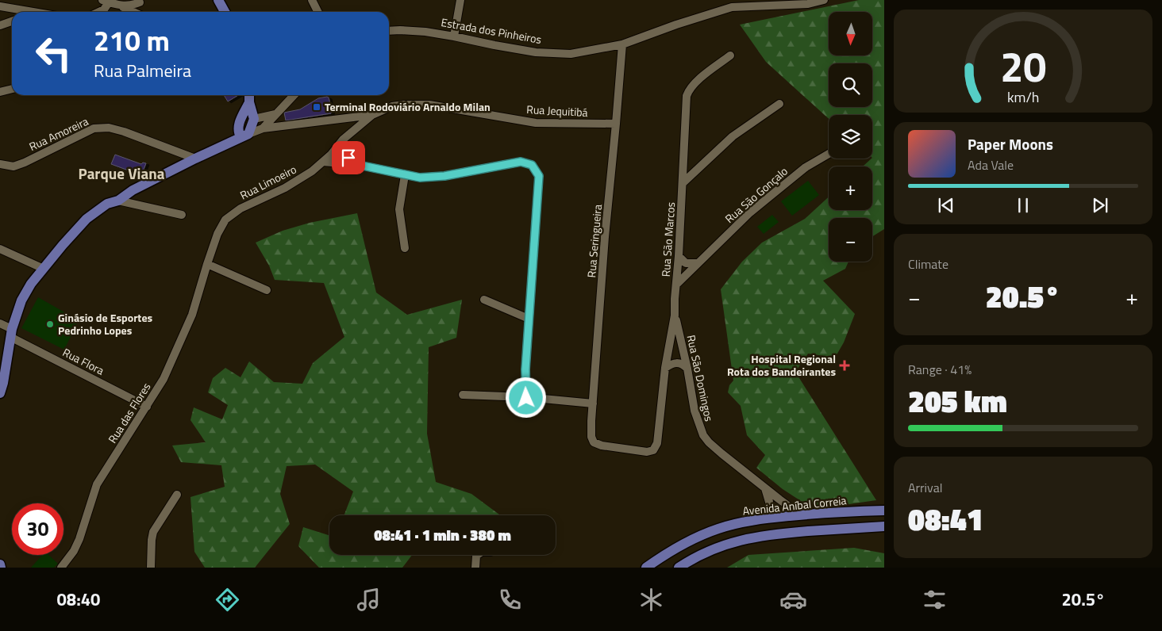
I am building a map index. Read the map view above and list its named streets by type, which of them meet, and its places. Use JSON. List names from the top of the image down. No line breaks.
{"streets":{"main road":["Avenida Aníbal Correia"],"street":["Estrada dos Pinheiros","Rua Jequitibá","Rua Amoreira","Rua Limoeiro","Rua São Gonçalo","Rua São Marcos","Rua Seringueira","Rua Flora","Rua São Domingos","Rua das Flores"]},"crossings":[["Estrada dos Pinheiros","Rua Seringueira"],["Rua Jequitibá","Rua Limoeiro"],["Rua Jequitibá","Rua Seringueira"],["Rua Limoeiro","Rua das Flores"],["Rua São Gonçalo","Rua São Marcos"],["Rua São Marcos","Rua Seringueira"],["Rua São Marcos","Rua São Domingos"],["Rua Flora","Rua das Flores"],["Rua São Domingos","Avenida Aníbal Correia"]],"districts":["Parque Viana"],"places":{"transit":["Terminal Rodoviário Arnaldo Milan"],"other":["Ginásio de Esportes Pedrinho Lopes"],"health":["Hospital Regional Rota dos Bandeirantes"]},"north":"bottom","page":{"map_buttons":["+","−"],"turn":["210 m","Rua Palmeira"],"song":["Paper Moons","Ada Vale"],"tile":["Climate",["Range · 41%","205 km"],["Arrival","08:41"]],"heat":["−","20.5°","+"],"limit":"30","trip":"08:41 · 1 min · 380 m","tabs":["08:40","20.5°"],"gauge":["20","km/h"]}}
